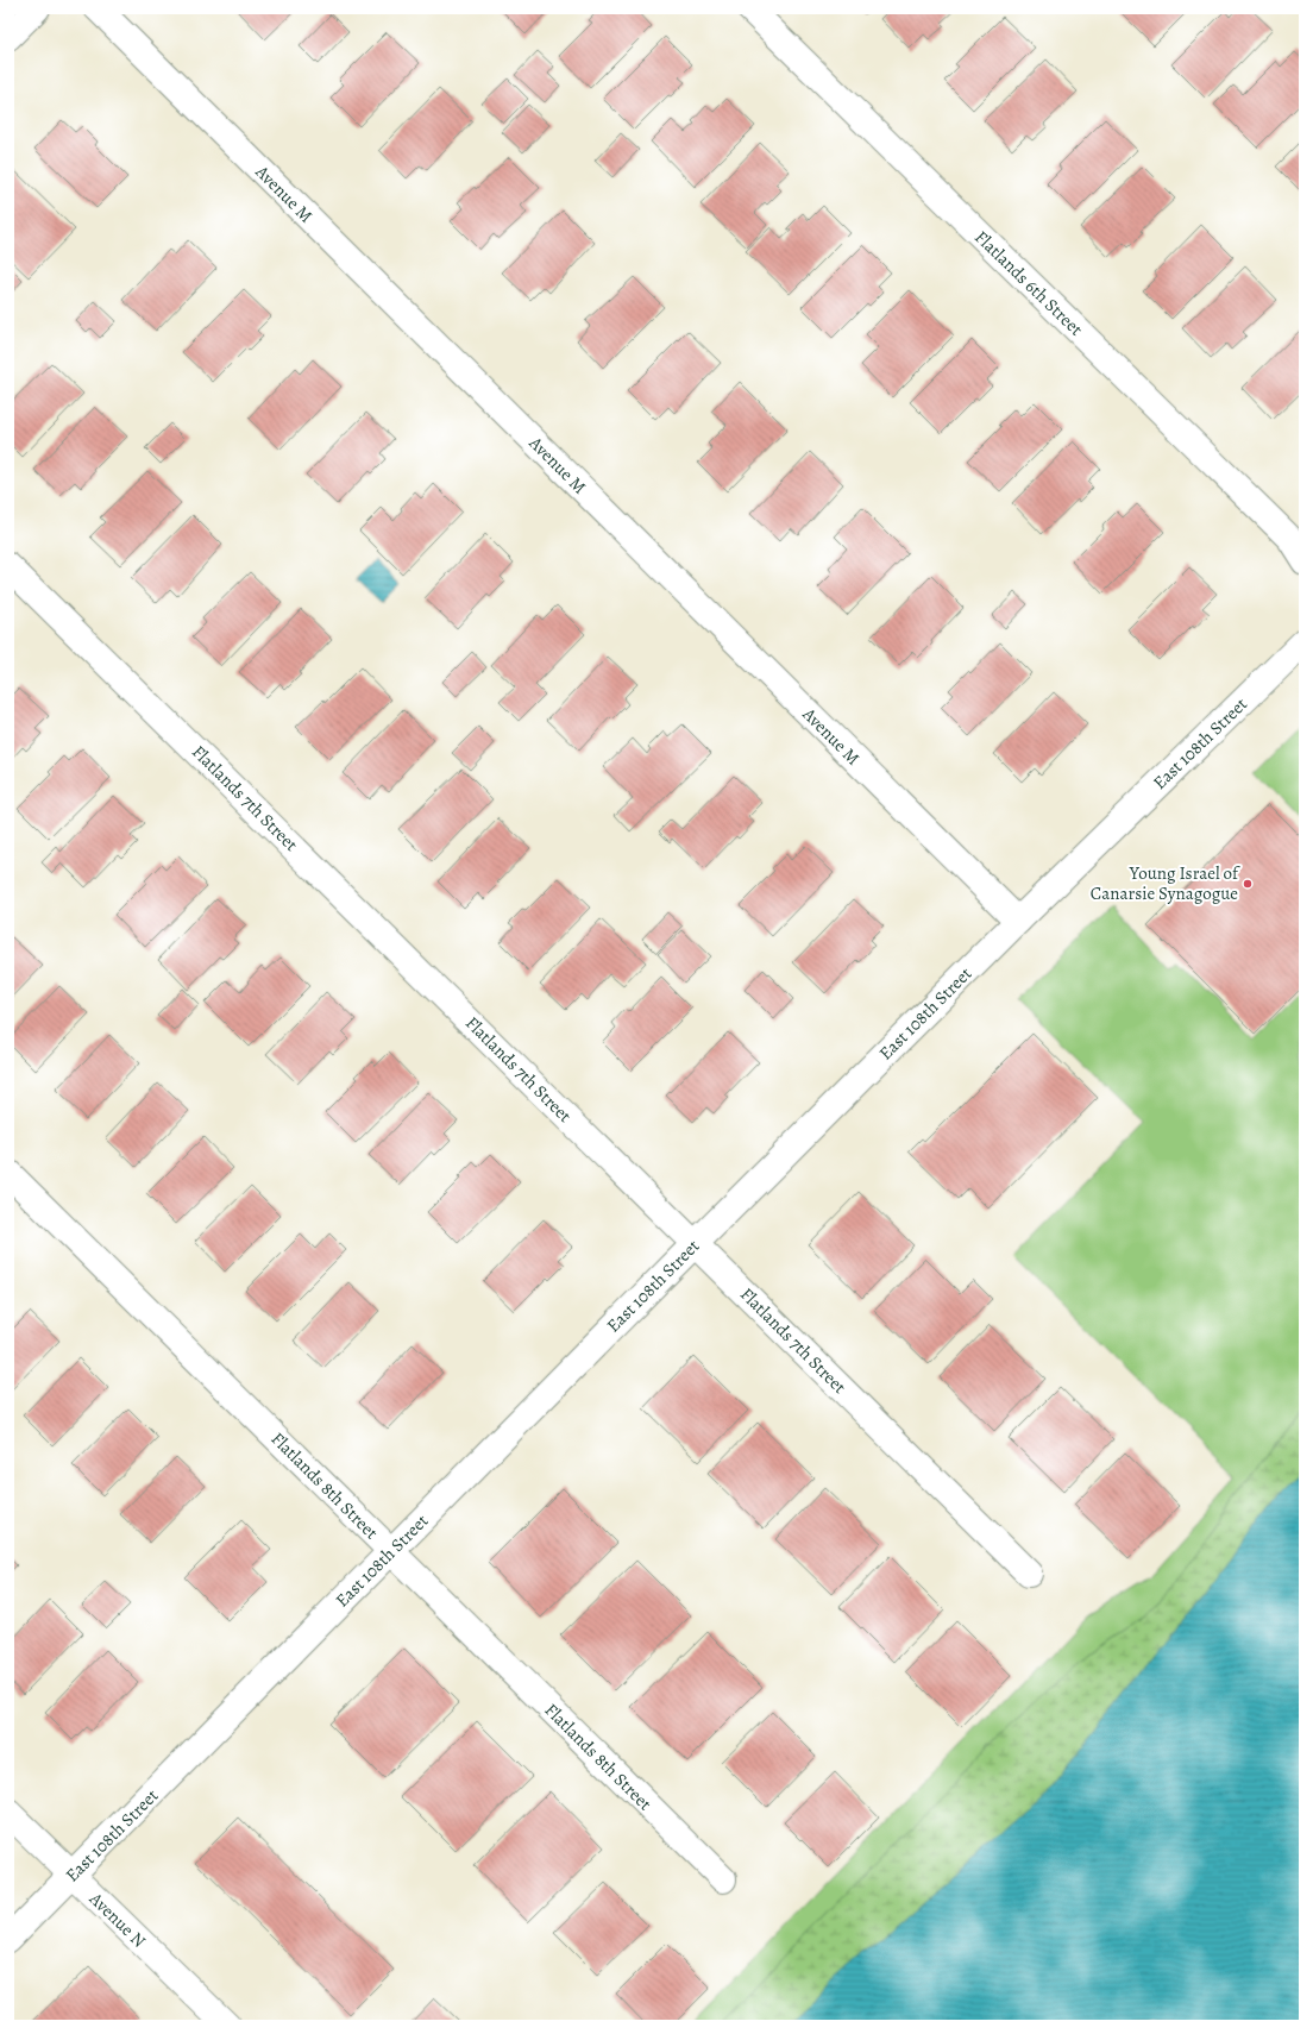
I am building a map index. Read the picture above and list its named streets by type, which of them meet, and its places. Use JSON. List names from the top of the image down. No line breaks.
{"streets":{"street":["Avenue M","Flatlands 6th Street","East 108th Street","Flatlands 7th Street","Flatlands 8th Street","Avenue N"]},"crossings":[["Avenue M","East 108th Street"],["East 108th Street","Flatlands 7th Street"],["East 108th Street","Flatlands 8th Street"],["East 108th Street","Avenue N"]],"places":["Young Israel of Canarsie Synagogue"]}
